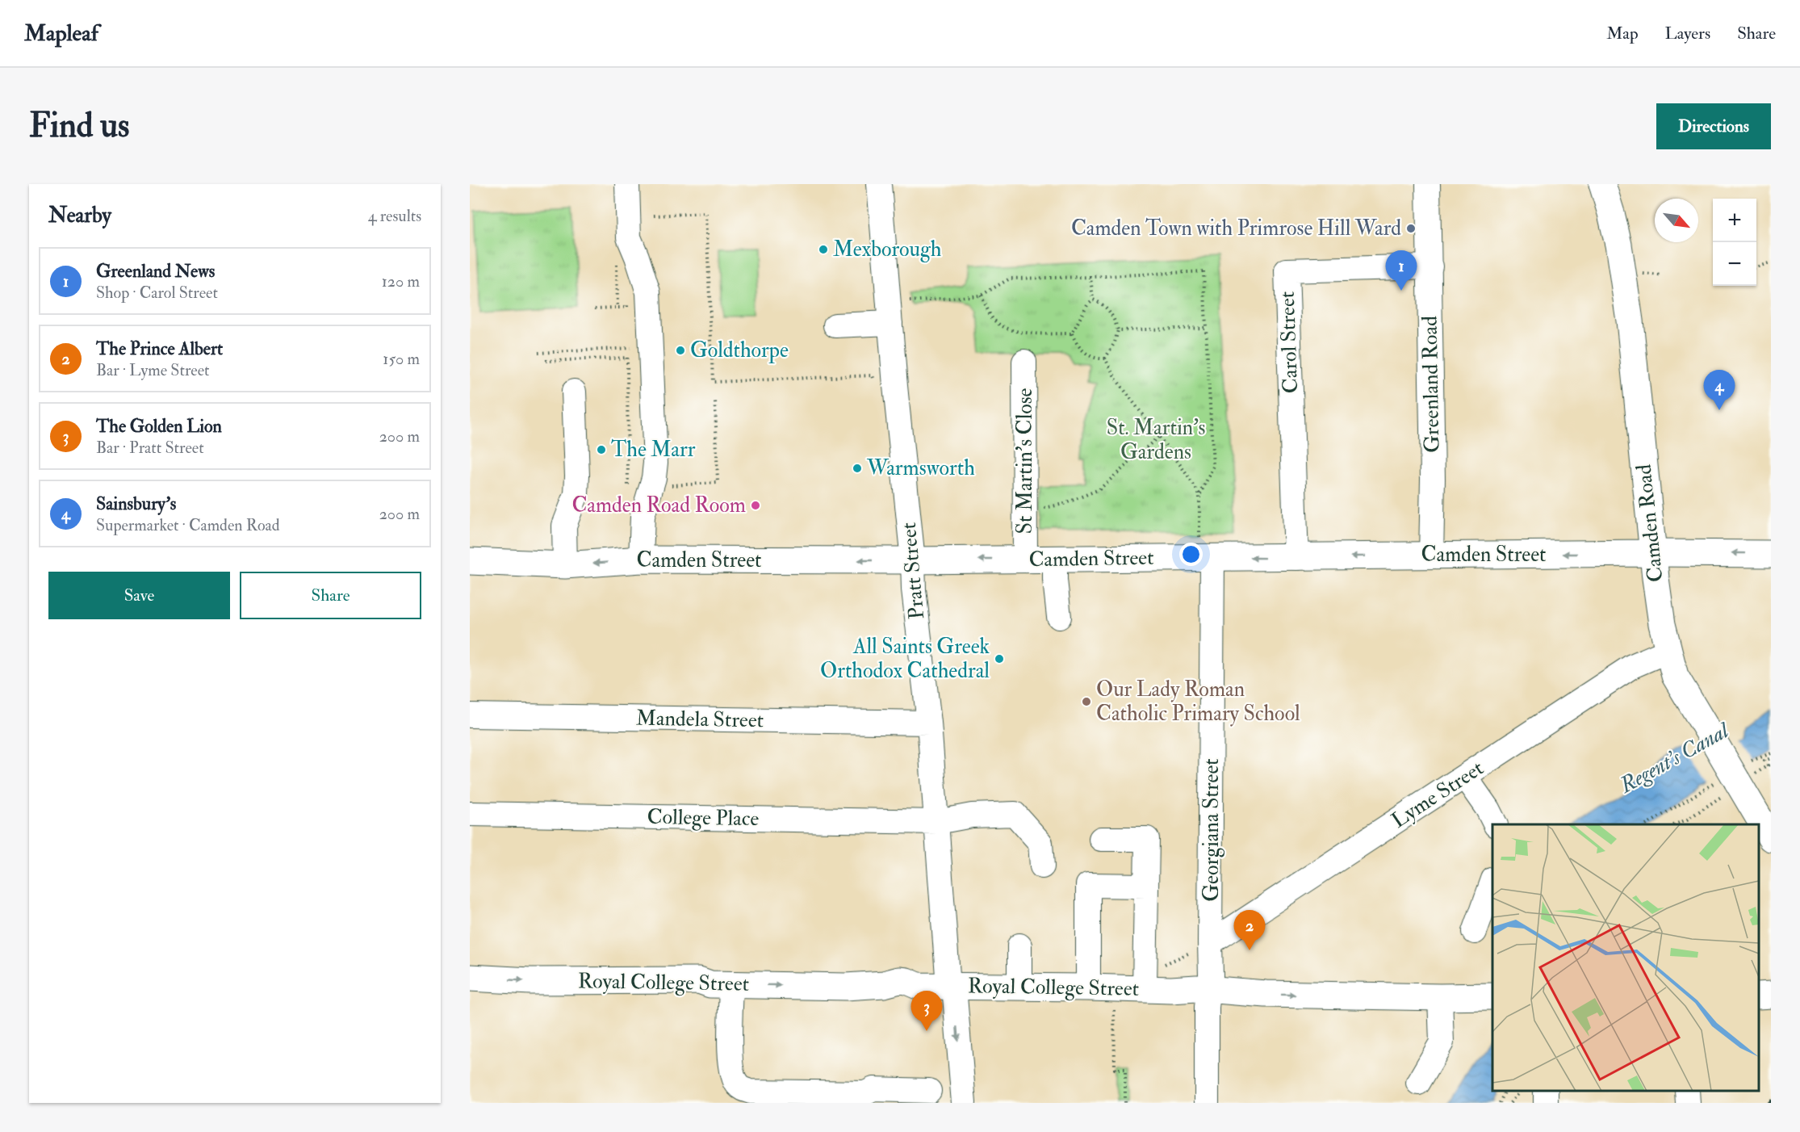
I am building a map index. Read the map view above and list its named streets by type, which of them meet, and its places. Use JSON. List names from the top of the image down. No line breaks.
{"streets":{"main road":["Camden Road","Camden Street","Royal College Street"],"street":["Carol Street","Greenland Road","St Martin's Close","Pratt Street","Mandela Street","Lyme Street","College Place","Georgiana Street"]},"crossings":[["Carol Street","Greenland Road"],["Carol Street","Camden Street"],["Greenland Road","Camden Street"],["St Martin's Close","Camden Street"],["Camden Road","Camden Street"],["Camden Road","Lyme Street"],["Camden Street","Pratt Street"],["Camden Street","Georgiana Street"],["Pratt Street","Mandela Street"],["Pratt Street","College Place"],["Pratt Street","Royal College Street"],["Lyme Street","Georgiana Street"],["Georgiana Street","Royal College Street"]],"one_way":["Camden Street","Royal College Street"],"water":["Regent's Canal"],"parks":["St. Martin's Gardens"],"places":["Camden Town with Primrose Hill Ward","Mexborough","Goldthorpe","The Marr","Warmsworth","Camden Road Room","All Saints Greek Orthodox Cathedral","Our Lady Roman Catholic Primary School"],"north":"bottom right","page":{"header":"Mapleaf","nav":["Map","Layers","Share"],"buttons":["Directions",["Save","Share"]],"title":"Find us","heading":["Nearby","4 results"],"map_buttons":["+","−"],"list":[{"mark":"1","name":"Greenland News","note":"Shop · Carol Street","value":"120 m"},{"mark":"2","name":"The Prince Albert","note":"Bar · Lyme Street","value":"150 m"},{"mark":"3","name":"The Golden Lion","note":"Bar · Pratt Street","value":"200 m"},{"mark":"4","name":"Sainsbury's","note":"Supermarket · Camden Road","value":"200 m"}],"pins":["1","4","2","3"]}}
